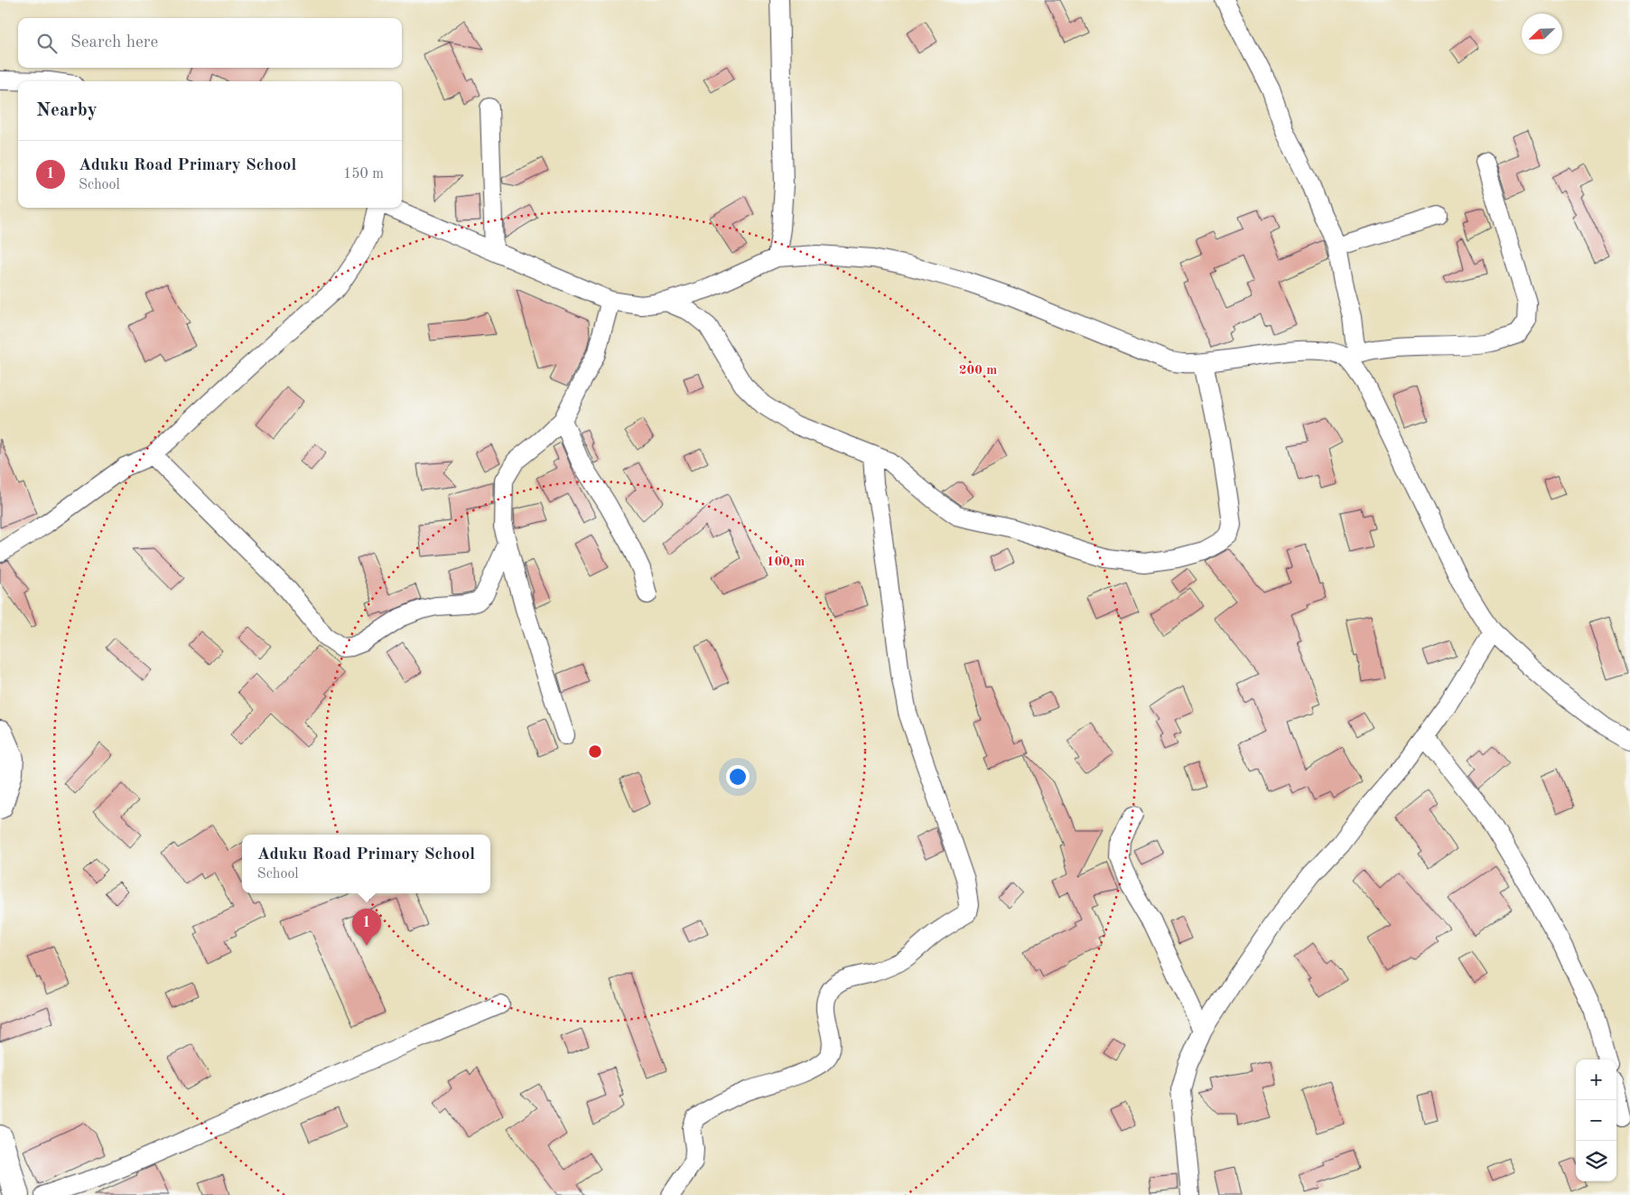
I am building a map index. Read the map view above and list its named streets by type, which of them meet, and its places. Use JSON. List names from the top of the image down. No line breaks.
{"north":"bottom left","page":{"search":"Search here","heading":"Nearby","list":[{"mark":"1","name":"Aduku Road Primary School","note":"School","value":"150 m"}],"popup":["Aduku Road Primary School","School"],"pins":"1","map_buttons":["+","−"]},"rings":["200 m","100 m"]}
